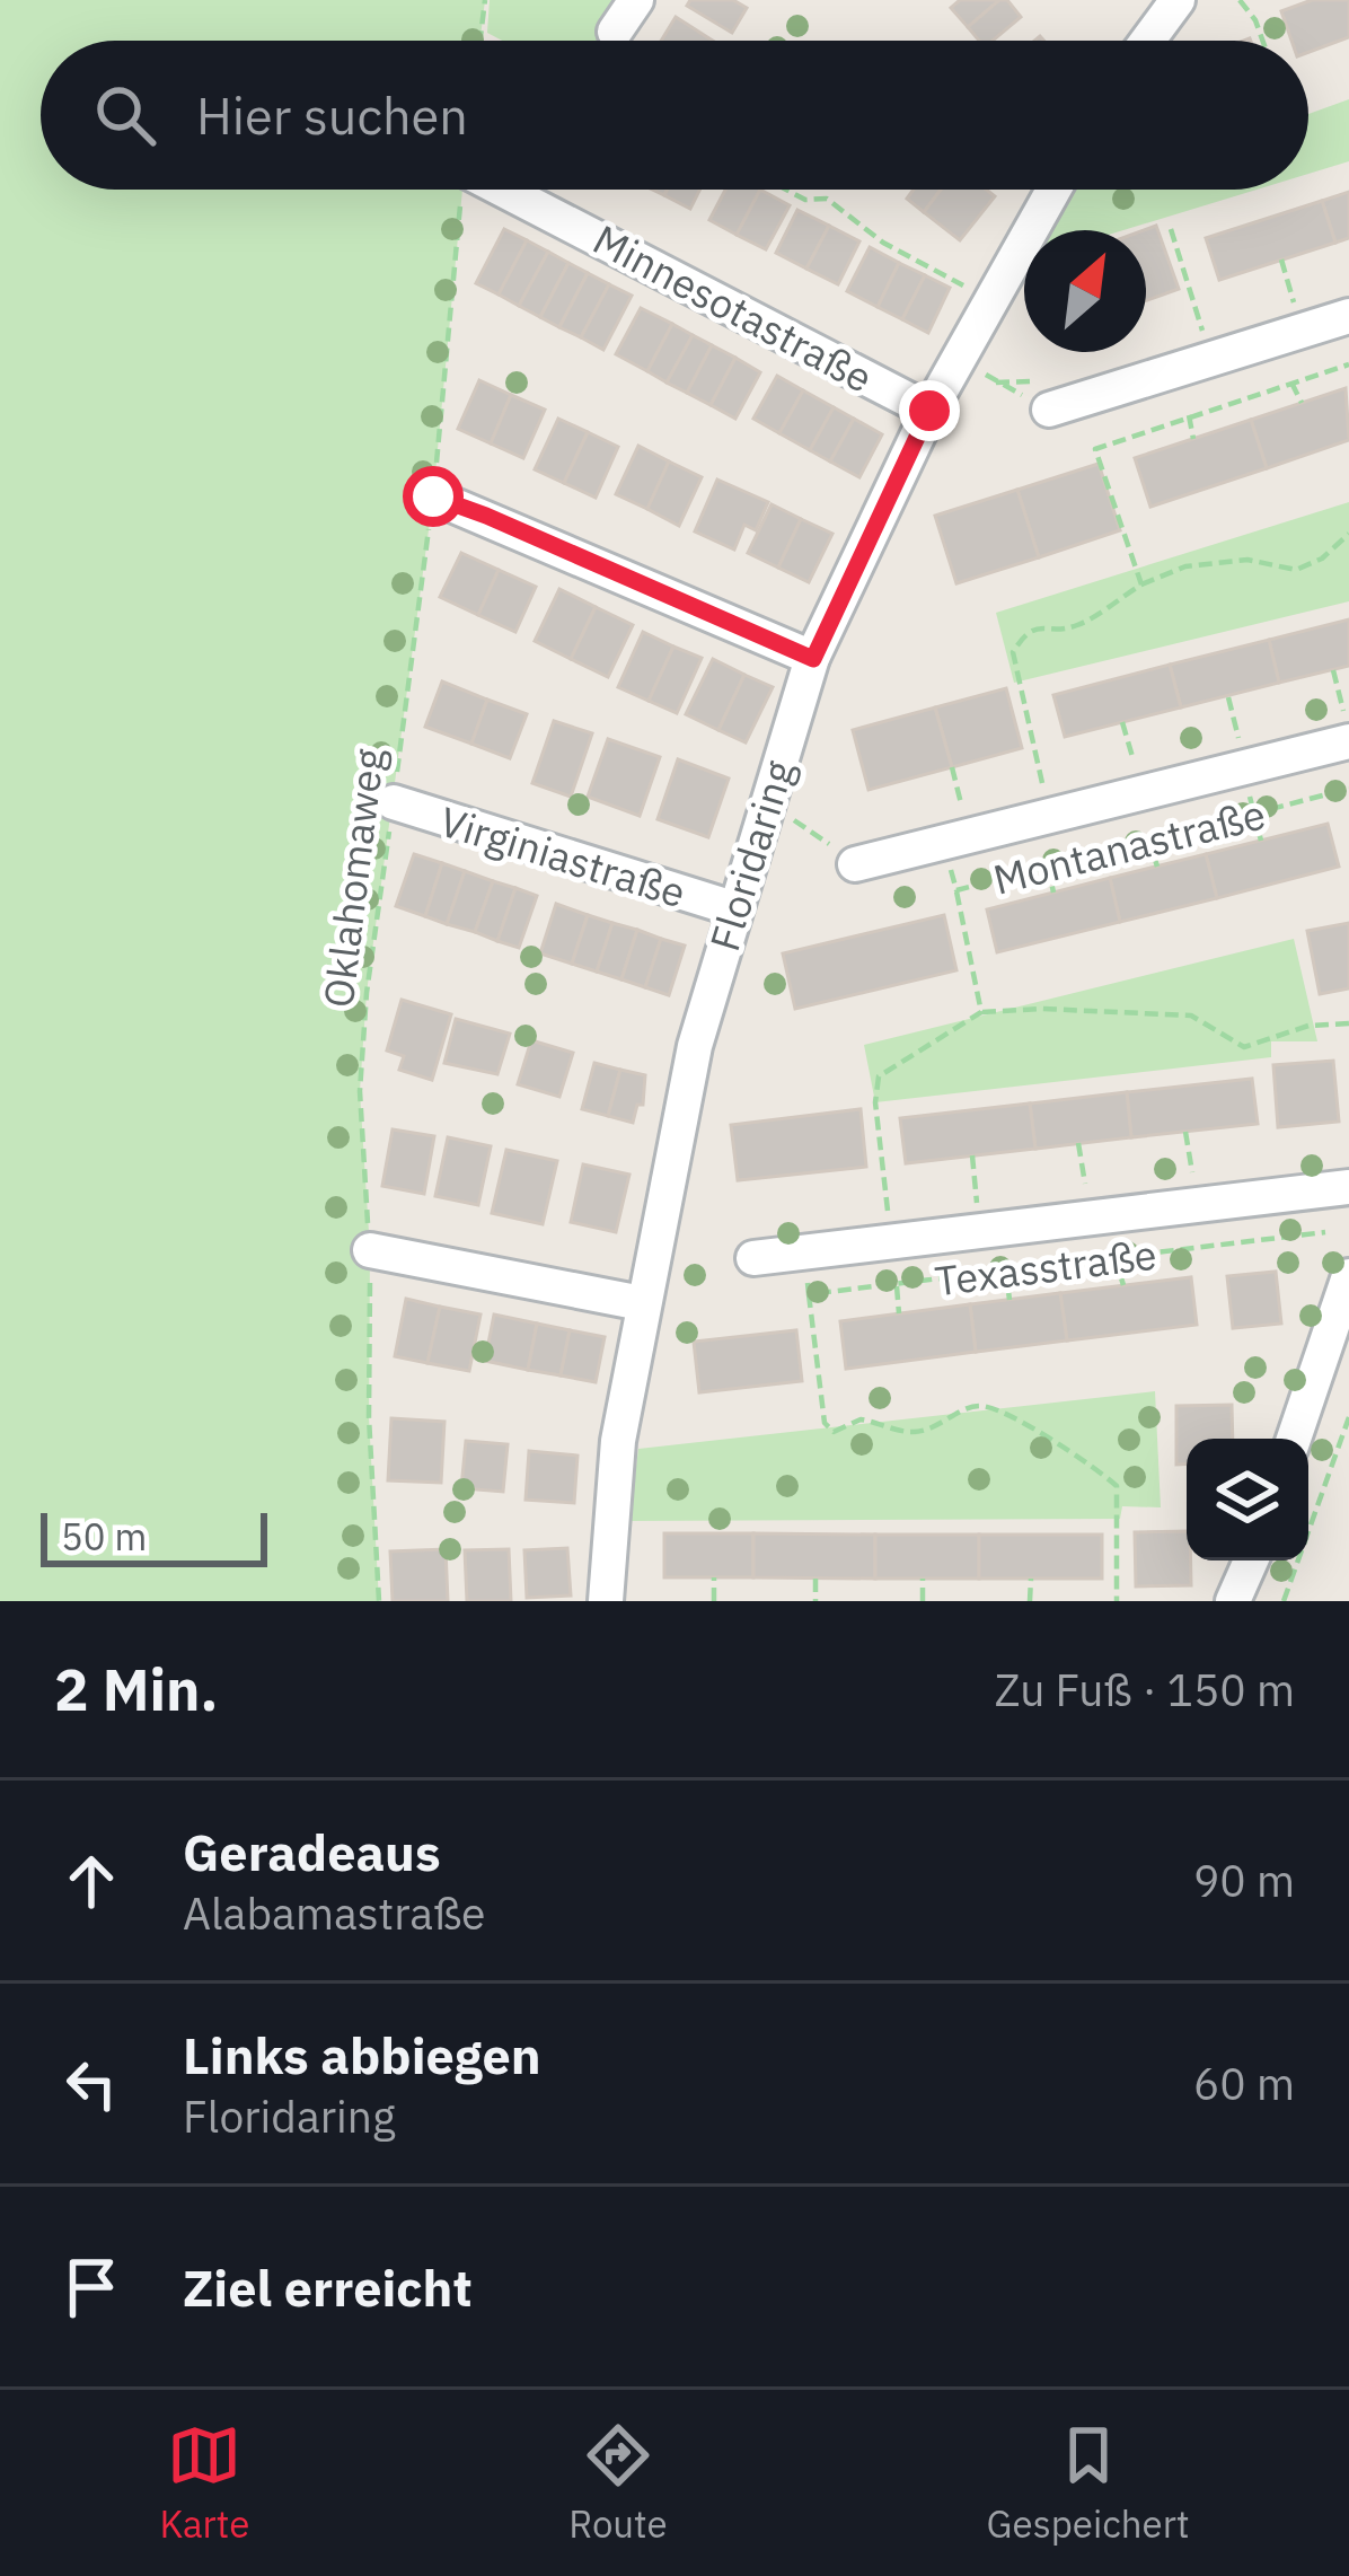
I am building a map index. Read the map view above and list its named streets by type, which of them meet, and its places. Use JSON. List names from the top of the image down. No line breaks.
{"streets":{"street":["Minnesotastraße","Montanastraße","Floridaring","Virginiastraße","Texasstraße"],"path":["Oklahomaweg"]},"crossings":[["Minnesotastraße","Floridaring"],["Floridaring","Virginiastraße"],["Virginiastraße","Oklahomaweg"]],"scale_bar":"50 m","north":"top right","page":{"search":"Hier suchen","scale":"50 m","heading":["2 Min.","Zu Fuß · 150 m"],"list":[["Geradeaus","Alabamastraße","90 m"],["Links abbiegen","Floridaring","60 m"],"Ziel erreicht"],"nav":["Karte","Route","Gespeichert"]}}
